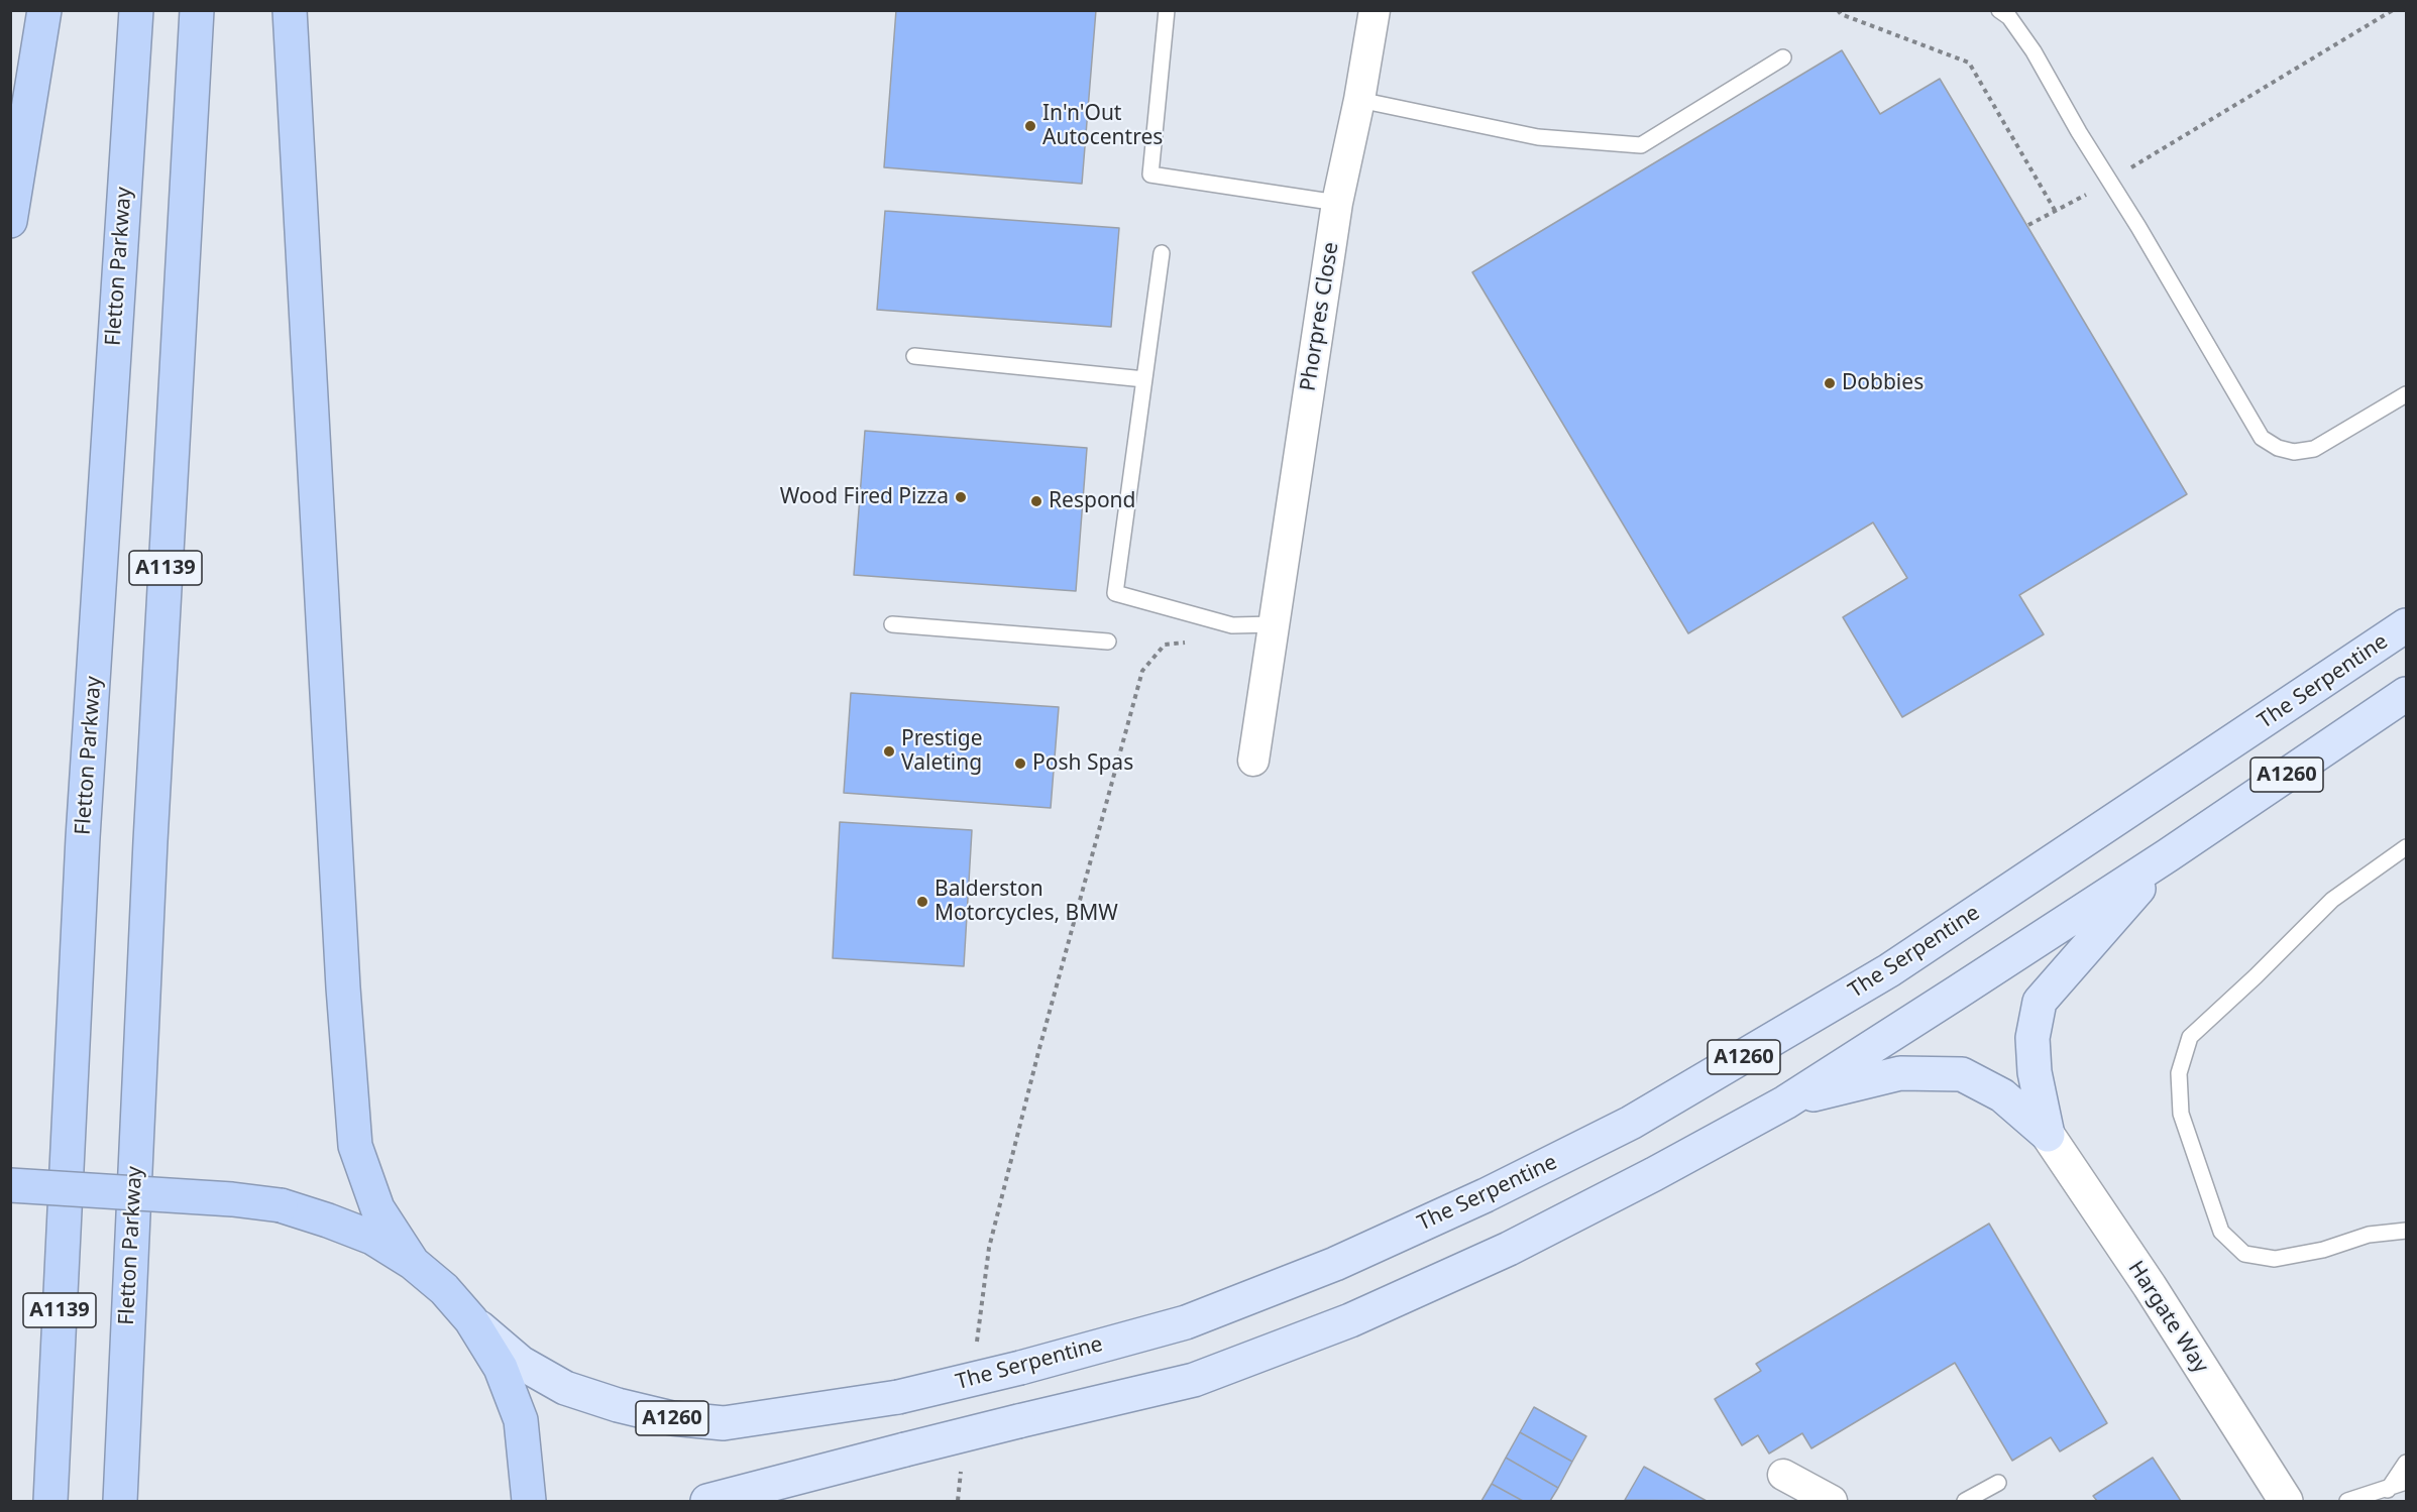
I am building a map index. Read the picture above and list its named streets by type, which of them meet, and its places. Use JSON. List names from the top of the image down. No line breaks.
{"streets":{"highway":["Fletton Parkway","A1139"],"main road":["The Serpentine","A1260"],"street":["Phorpres Close","Hargate Way"]},"places":["In'n'Out Autocentres","Dobbies","Wood Fired Pizza","Respond","Prestige Valeting","Posh Spas","Balderston Motorcycles, BMW"]}
